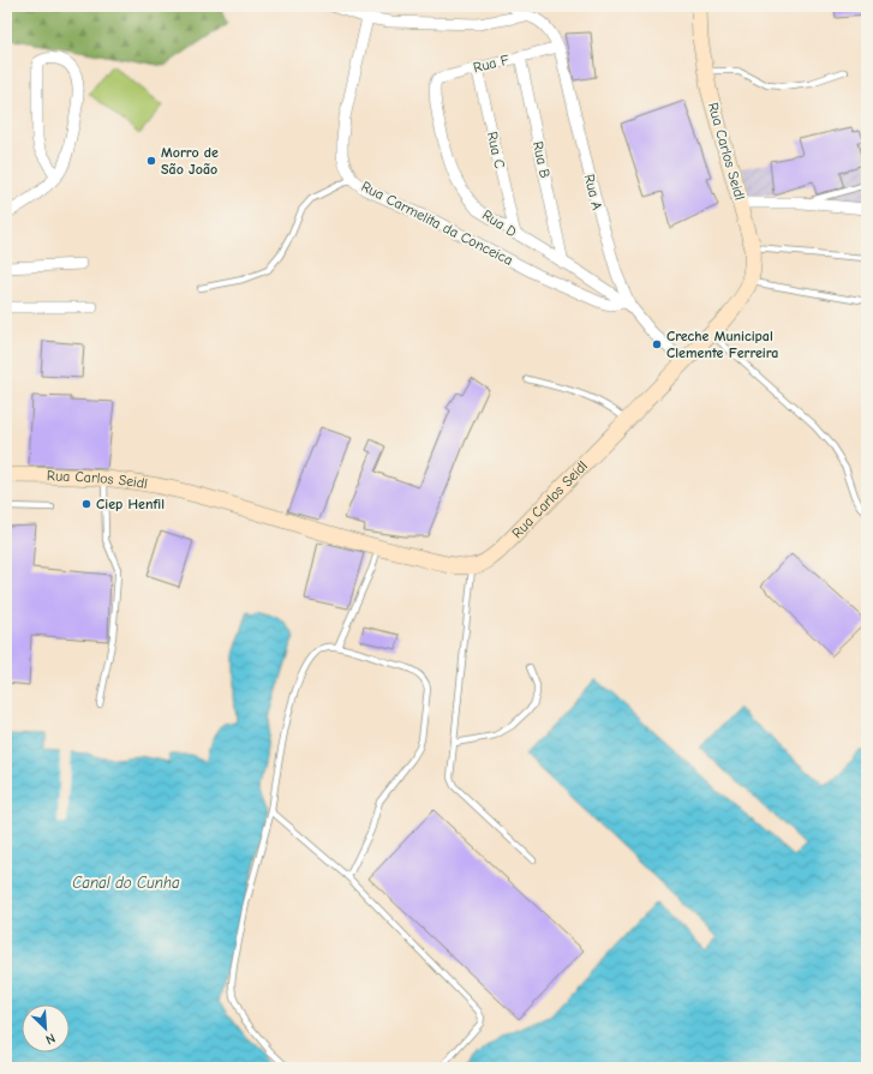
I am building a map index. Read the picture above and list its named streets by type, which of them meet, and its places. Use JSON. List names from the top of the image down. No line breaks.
{"streets":{"street":["Rua F","Rua C","Rua Carlos Seidl","Rua B","Rua A","Rua Carmelita da Conceica","Rua D"]},"crossings":[["Rua F","Rua C"],["Rua F","Rua B"],["Rua F","Rua A"],["Rua F","Rua D"],["Rua C","Rua D"],["Rua Carlos Seidl","Rua A"],["Rua B","Rua D"],["Rua A","Rua Carmelita da Conceica"],["Rua A","Rua D"],["Rua Carmelita da Conceica","Rua D"]],"water":["Canal do Cunha"],"places":["Morro de São João","Creche Municipal Clemente Ferreira","Ciep Henfil"],"north":"bottom right"}
